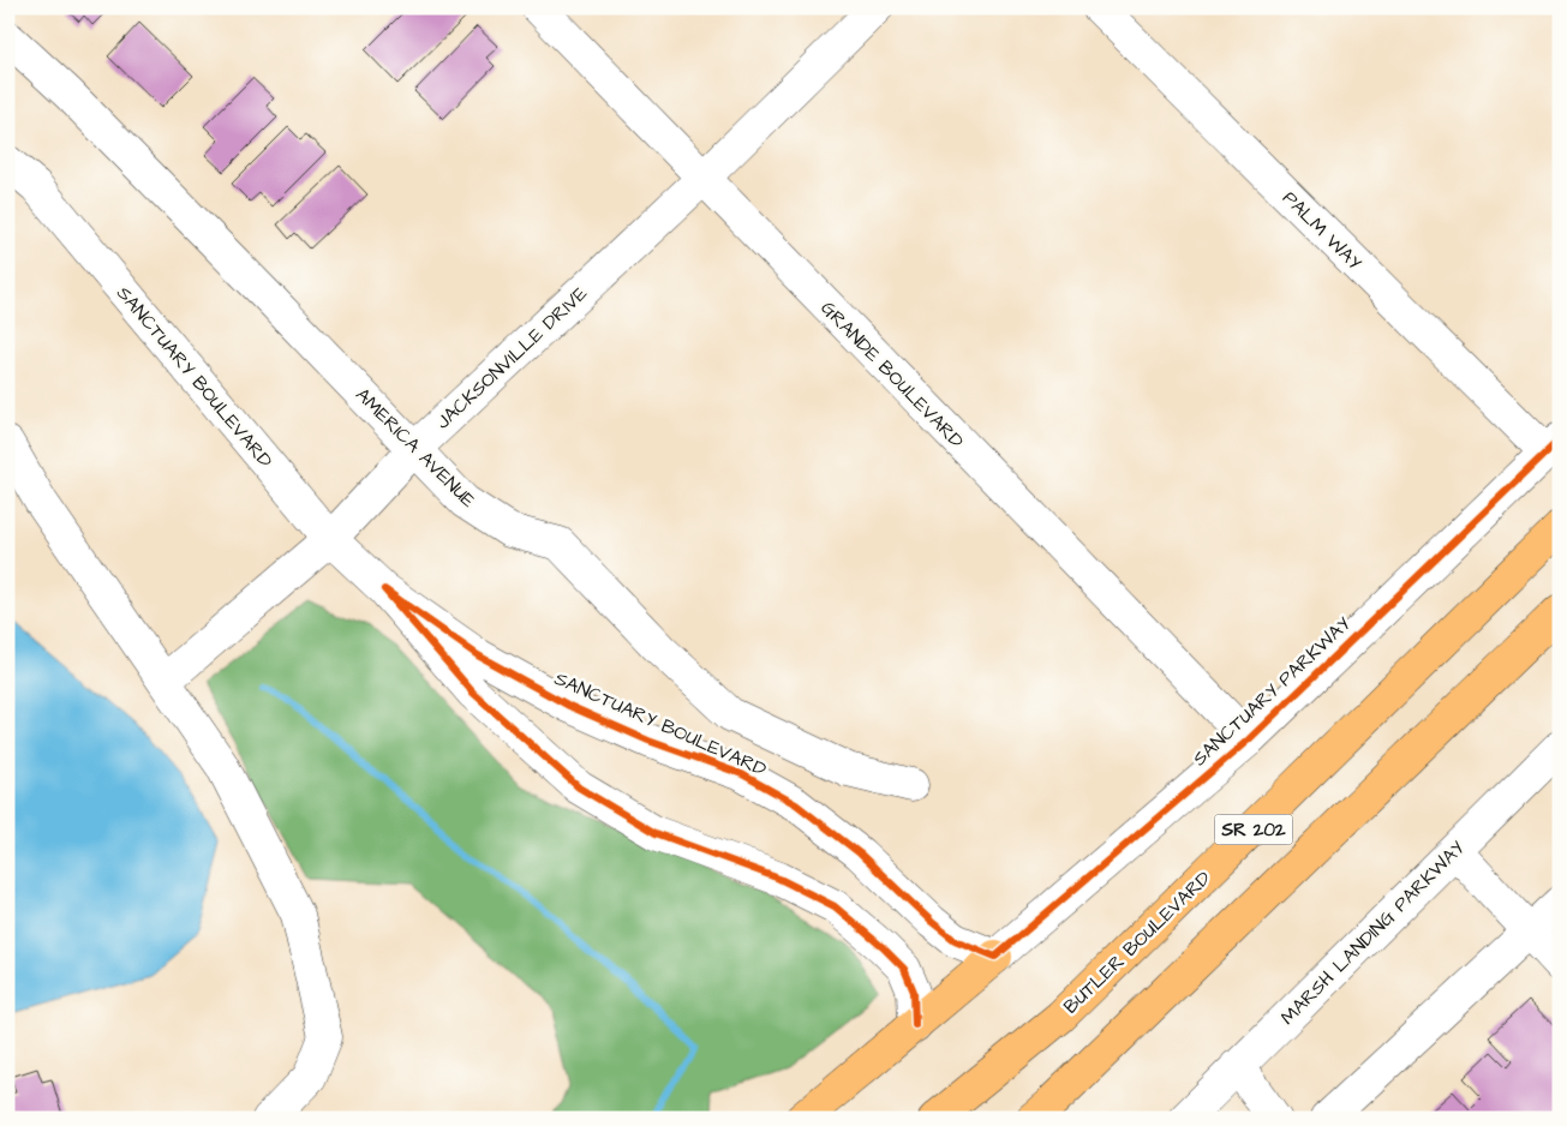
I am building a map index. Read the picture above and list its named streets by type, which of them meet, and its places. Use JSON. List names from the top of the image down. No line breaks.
{"streets":{"highway":["SR 202","BUTLER BOULEVARD"],"street":["PALM WAY","JACKSONVILLE DRIVE","GRANDE BOULEVARD","SANCTUARY BOULEVARD","AMERICA AVENUE","SANCTUARY PARKWAY","MARSH LANDING PARKWAY"]},"crossings":[["PALM WAY","SANCTUARY PARKWAY"],["JACKSONVILLE DRIVE","GRANDE BOULEVARD"],["JACKSONVILLE DRIVE","SANCTUARY BOULEVARD"],["JACKSONVILLE DRIVE","AMERICA AVENUE"],["GRANDE BOULEVARD","SANCTUARY PARKWAY"],["SANCTUARY BOULEVARD","SANCTUARY PARKWAY"]]}
